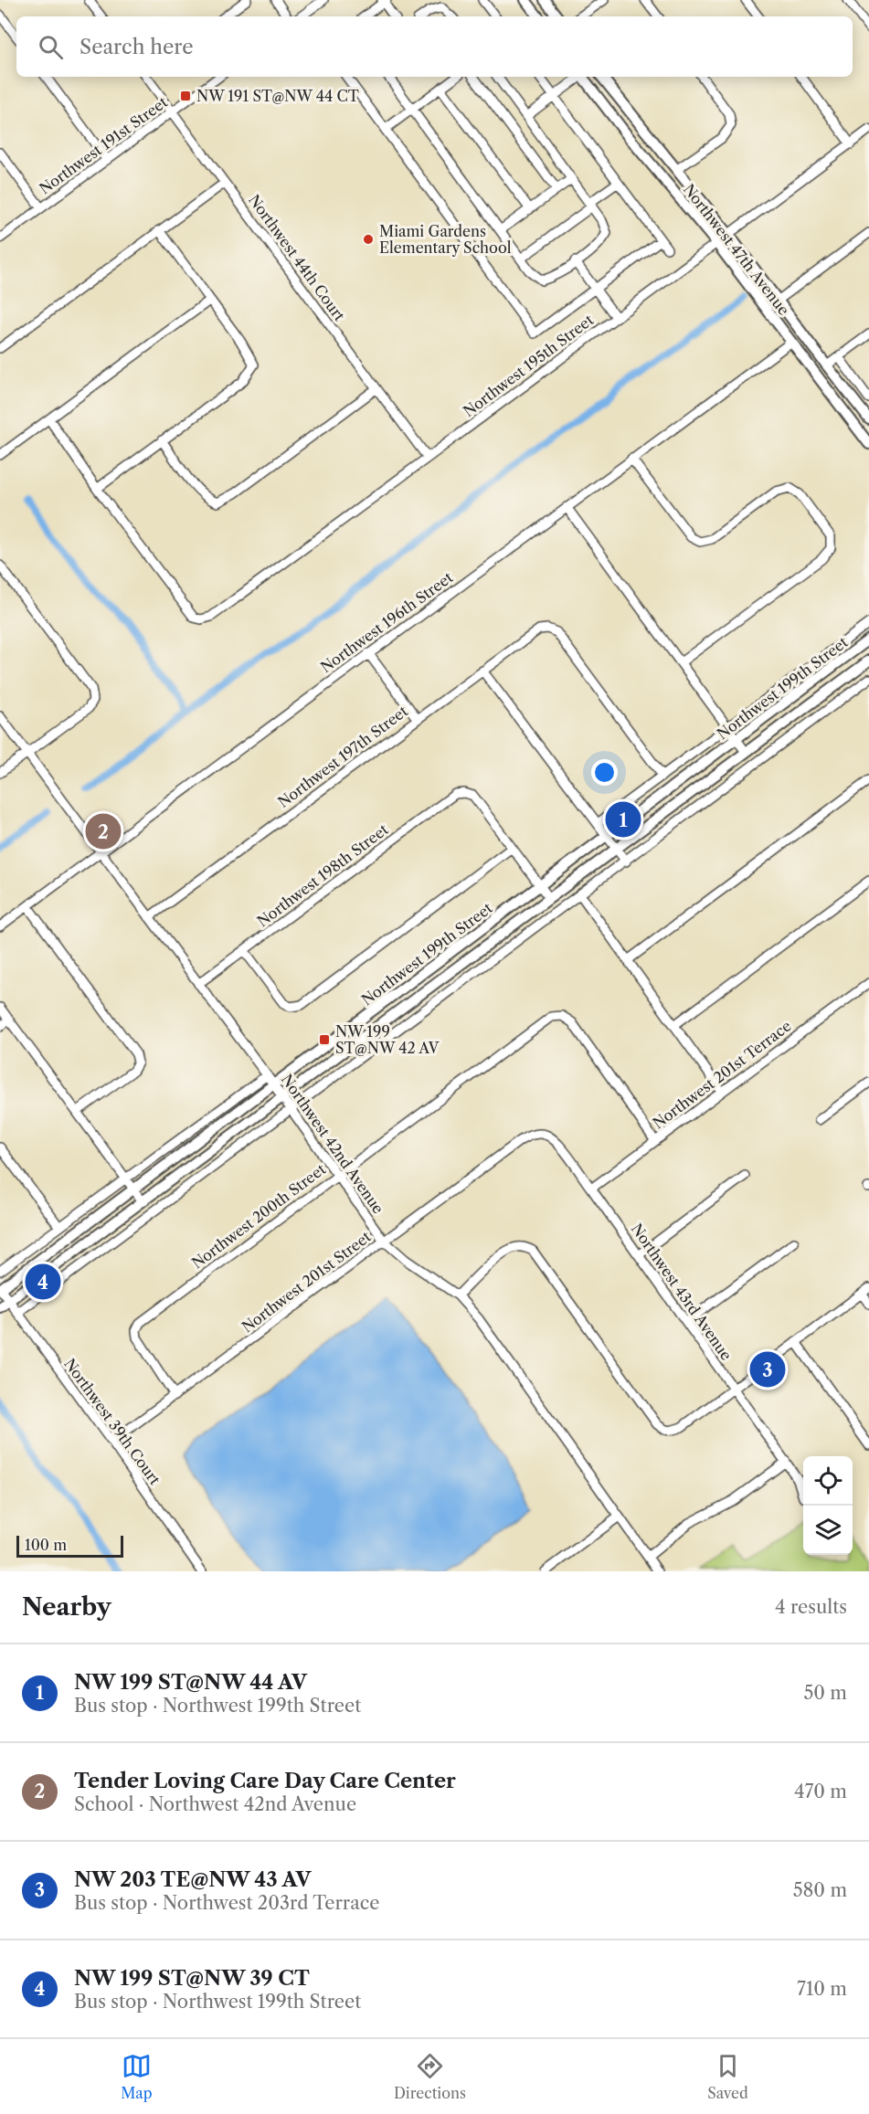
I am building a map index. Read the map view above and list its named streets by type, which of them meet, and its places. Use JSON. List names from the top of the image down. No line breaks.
{"streets":{"main road":["Northwest 47th Avenue","Northwest 199th Street"],"street":["Northwest 191st Street","Northwest 44th Court","Northwest 195th Street","Northwest 196th Street","Northwest 197th Street","Northwest 198th Street","Northwest 201st Terrace","Northwest 42nd Avenue","Northwest 200th Street","Northwest 201st Street","Northwest 43rd Avenue","Northwest 39th Court"]},"crossings":[["Northwest 191st Street","Northwest 44th Court"],["Northwest 47th Avenue","Northwest 195th Street"],["Northwest 47th Avenue","Northwest 196th Street"],["Northwest 44th Court","Northwest 195th Street"],["Northwest 196th Street","Northwest 42nd Avenue"],["Northwest 199th Street","Northwest 42nd Avenue"],["Northwest 199th Street","Northwest 39th Court"],["Northwest 197th Street","Northwest 42nd Avenue"],["Northwest 198th Street","Northwest 42nd Avenue"],["Northwest 201st Terrace","Northwest 200th Street"],["Northwest 201st Terrace","Northwest 43rd Avenue"],["Northwest 42nd Avenue","Northwest 200th Street"],["Northwest 42nd Avenue","Northwest 201st Street"],["Northwest 200th Street","Northwest 201st Street"],["Northwest 201st Street","Northwest 43rd Avenue"],["Northwest 201st Street","Northwest 39th Court"]],"places":{"transit":["NW 191 ST@NW 44 CT","NW 199 ST@NW 42 AV"],"other":["Miami Gardens Elementary School"]},"scale_bar":"100 m","page":{"search":"Search here","pins":["1","2","4","3"],"scale":"100 m","heading":["Nearby","4 results"],"list":[{"mark":"1","name":"NW 199 ST@NW 44 AV","note":"Bus stop · Northwest 199th Street","value":"50 m"},{"mark":"2","name":"Tender Loving Care Day Care Center","note":"School · Northwest 42nd Avenue","value":"470 m"},{"mark":"3","name":"NW 203 TE@NW 43 AV","note":"Bus stop · Northwest 203rd Terrace","value":"580 m"},{"mark":"4","name":"NW 199 ST@NW 39 CT","note":"Bus stop · Northwest 199th Street","value":"710 m"}],"nav":["Map","Directions","Saved"]}}
